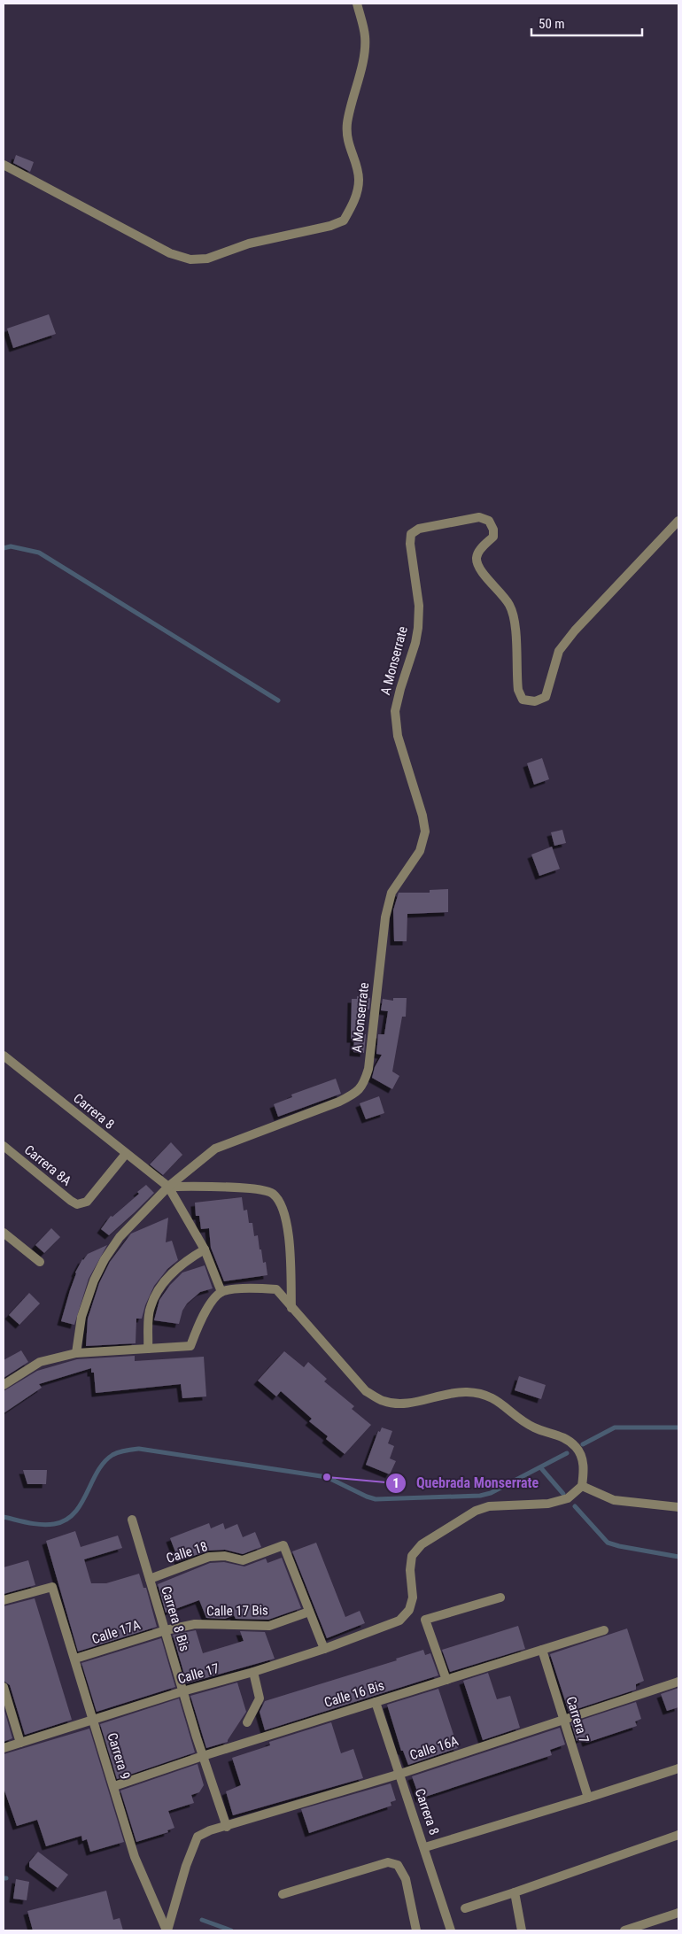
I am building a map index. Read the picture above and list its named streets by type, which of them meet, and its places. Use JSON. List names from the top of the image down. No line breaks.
{"streets":{"street":["A Monserrate","Carrera 8","Carrera 8A","Calle 18","Calle 17 Bis","Carrera 8 Bis","Calle 17A","Calle 17","Calle 16 Bis","Carrera 7","Calle 16A","Carrera 9"]},"crossings":[["A Monserrate","Carrera 8"],["Carrera 8","Carrera 8A"],["Carrera 8","Calle 16 Bis"],["Carrera 8","Calle 16A"],["Calle 18","Calle 17 Bis"],["Calle 18","Carrera 8 Bis"],["Calle 17 Bis","Carrera 8 Bis"],["Calle 17 Bis","Calle 17A"],["Carrera 8 Bis","Calle 17A"],["Carrera 8 Bis","Calle 17"],["Carrera 8 Bis","Calle 16 Bis"],["Carrera 8 Bis","Calle 16A"],["Calle 17A","Carrera 9"],["Calle 17","Carrera 9"],["Calle 16 Bis","Carrera 7"],["Calle 16 Bis","Carrera 9"],["Carrera 7","Calle 16A"],["Calle 16A","Carrera 9"]],"places":["Quebrada Monserrate"],"scale_bar":"50 m"}
